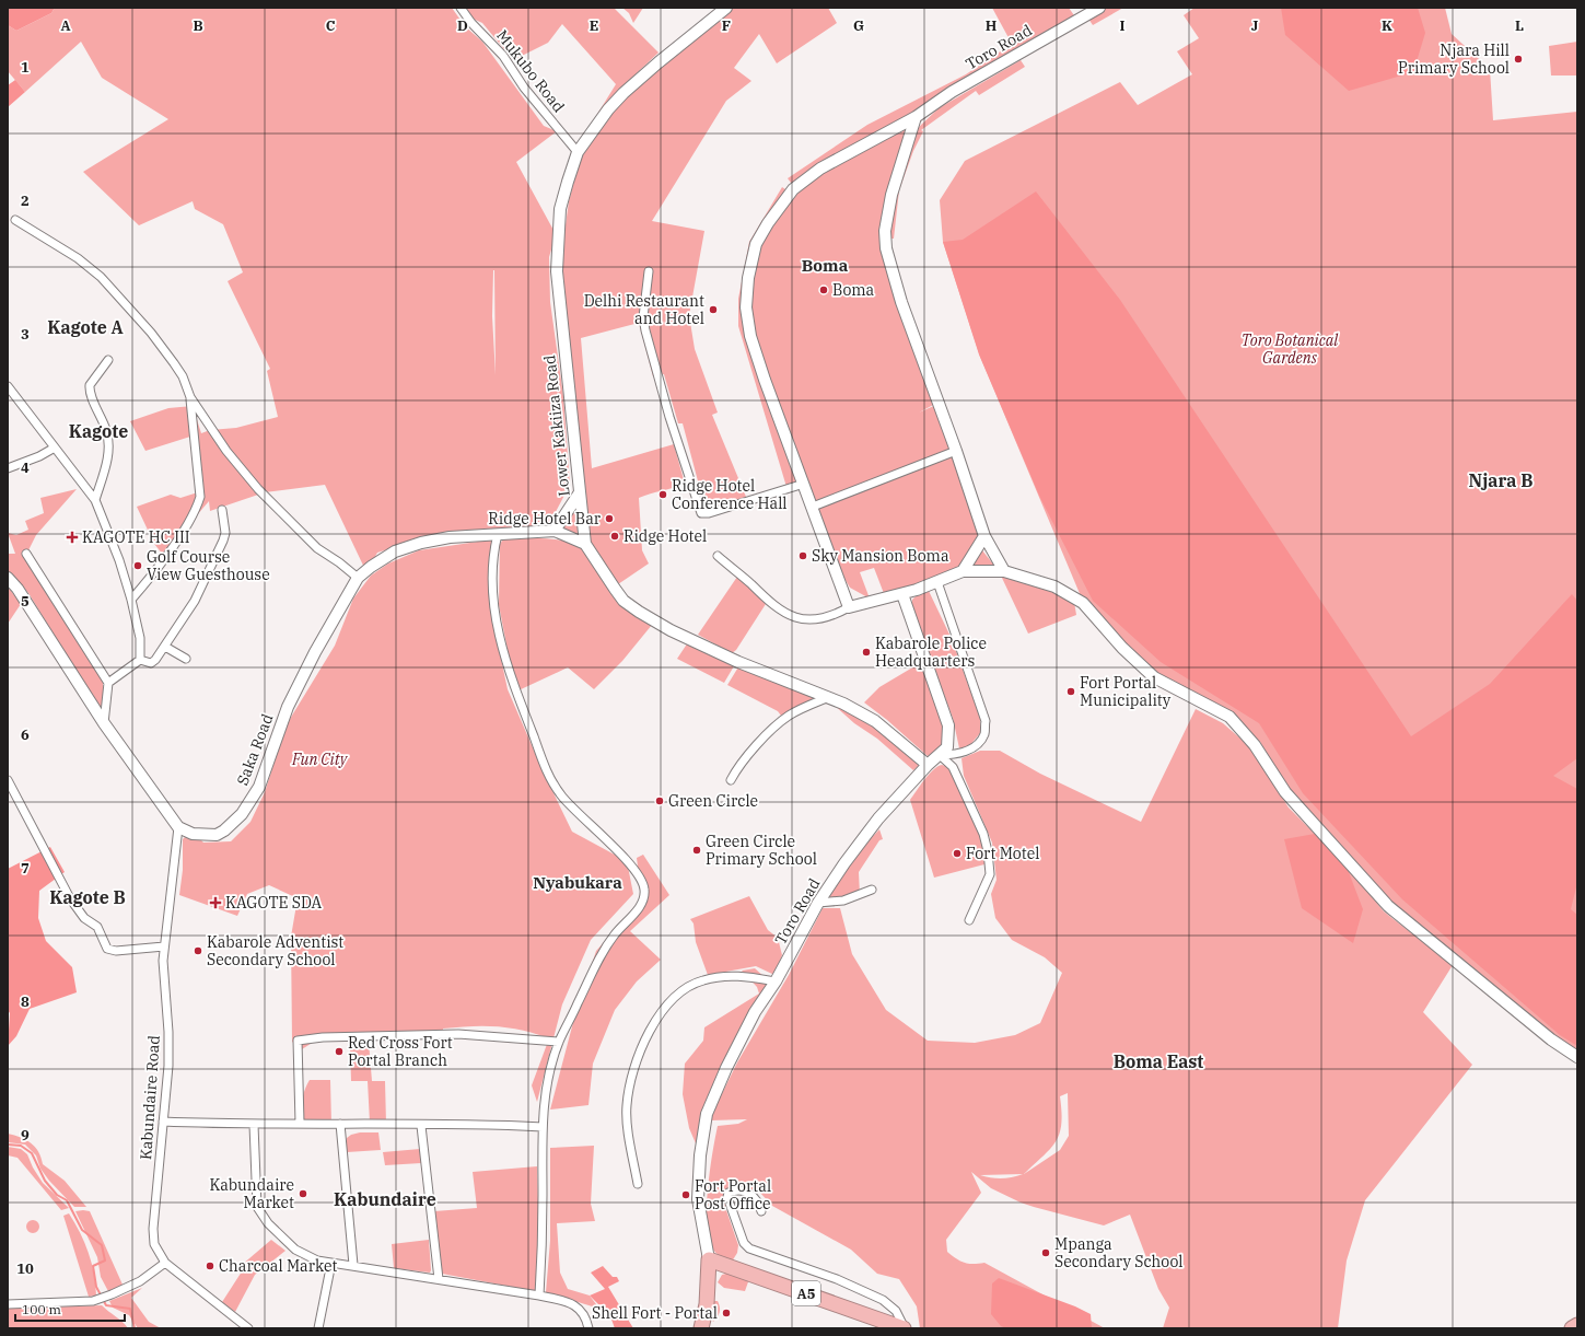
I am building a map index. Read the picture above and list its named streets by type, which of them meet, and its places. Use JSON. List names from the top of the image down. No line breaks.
{"streets":{"highway":["A5"],"main road":["Toro Road","Lower Kakiiza Road","Saka Road"],"street":["Mukubo Road","Kabundaire Road"]},"crossings":[["Toro Road","Lower Kakiiza Road"],["Toro Road","A5"],["Mukubo Road","Lower Kakiiza Road"],["Lower Kakiiza Road","Saka Road"],["Saka Road","Kabundaire Road"]],"districts":["Boma","Kagote A","Kagote","Njara B","Nyabukara","Kagote B","Boma East","Kabundaire"],"parks":["Toro Botanical Gardens","Fun City"],"places":{"other":["Njara Hill Primary School","Boma","Delhi Restaurant and Hotel","Ridge Hotel Conference Hall","Ridge Hotel Bar","Ridge Hotel","Sky Mansion Boma","Golf Course View Guesthouse","Kabarole Police Headquarters","Fort Portal Municipality","Green Circle","Green Circle Primary School","Fort Motel","Kabarole Adventist Secondary School","Red Cross Fort Portal Branch","Kabundaire Market","Fort Portal Post Office","Mpanga Secondary School","Charcoal Market","Shell Fort - Portal"],"health":["KAGOTE HC III","KAGOTE SDA"]},"scale_bar":"100 m","grid":{"columns":["A","B","C","D","E","F","G","H","I","J","K","L"],"rows":["1","2","3","4","5","6","7","8","9","10"]}}
